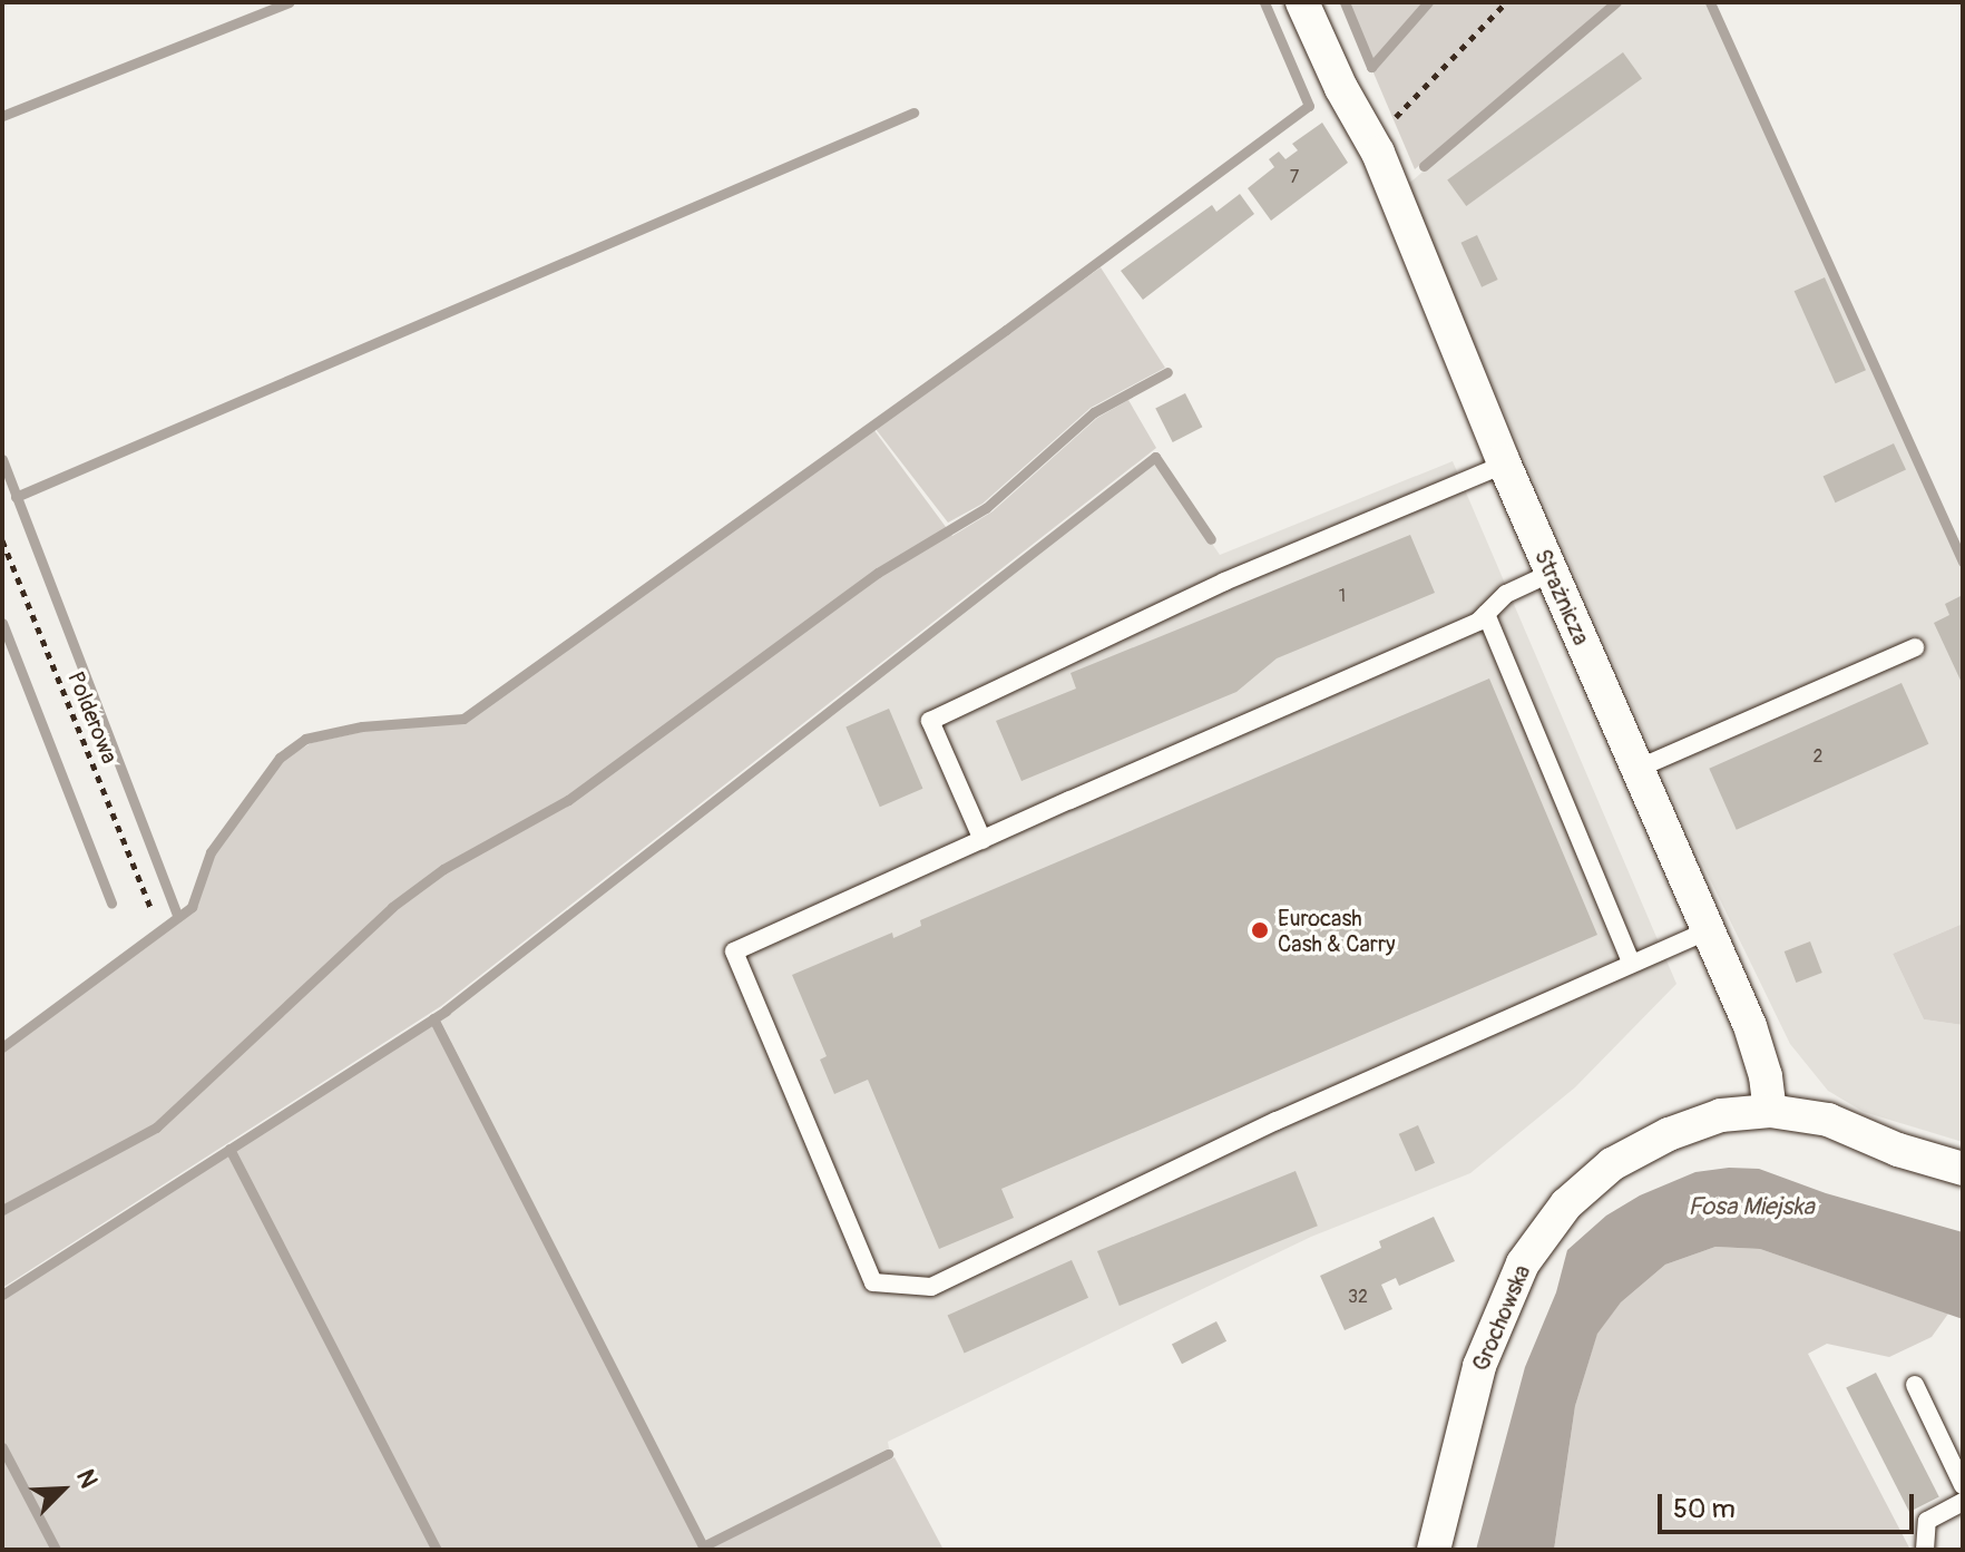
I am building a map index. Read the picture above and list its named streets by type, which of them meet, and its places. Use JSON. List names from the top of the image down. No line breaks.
{"streets":{"street":["Strażnicza","Grochowska"],"path":["Polderowa"]},"crossings":[["Strażnicza","Grochowska"]],"water":["Fosa Miejska"],"places":["Eurocash Cash & Carry"],"house_numbers":["7","1","2","32"],"scale_bar":"50 m","north":"top right"}
